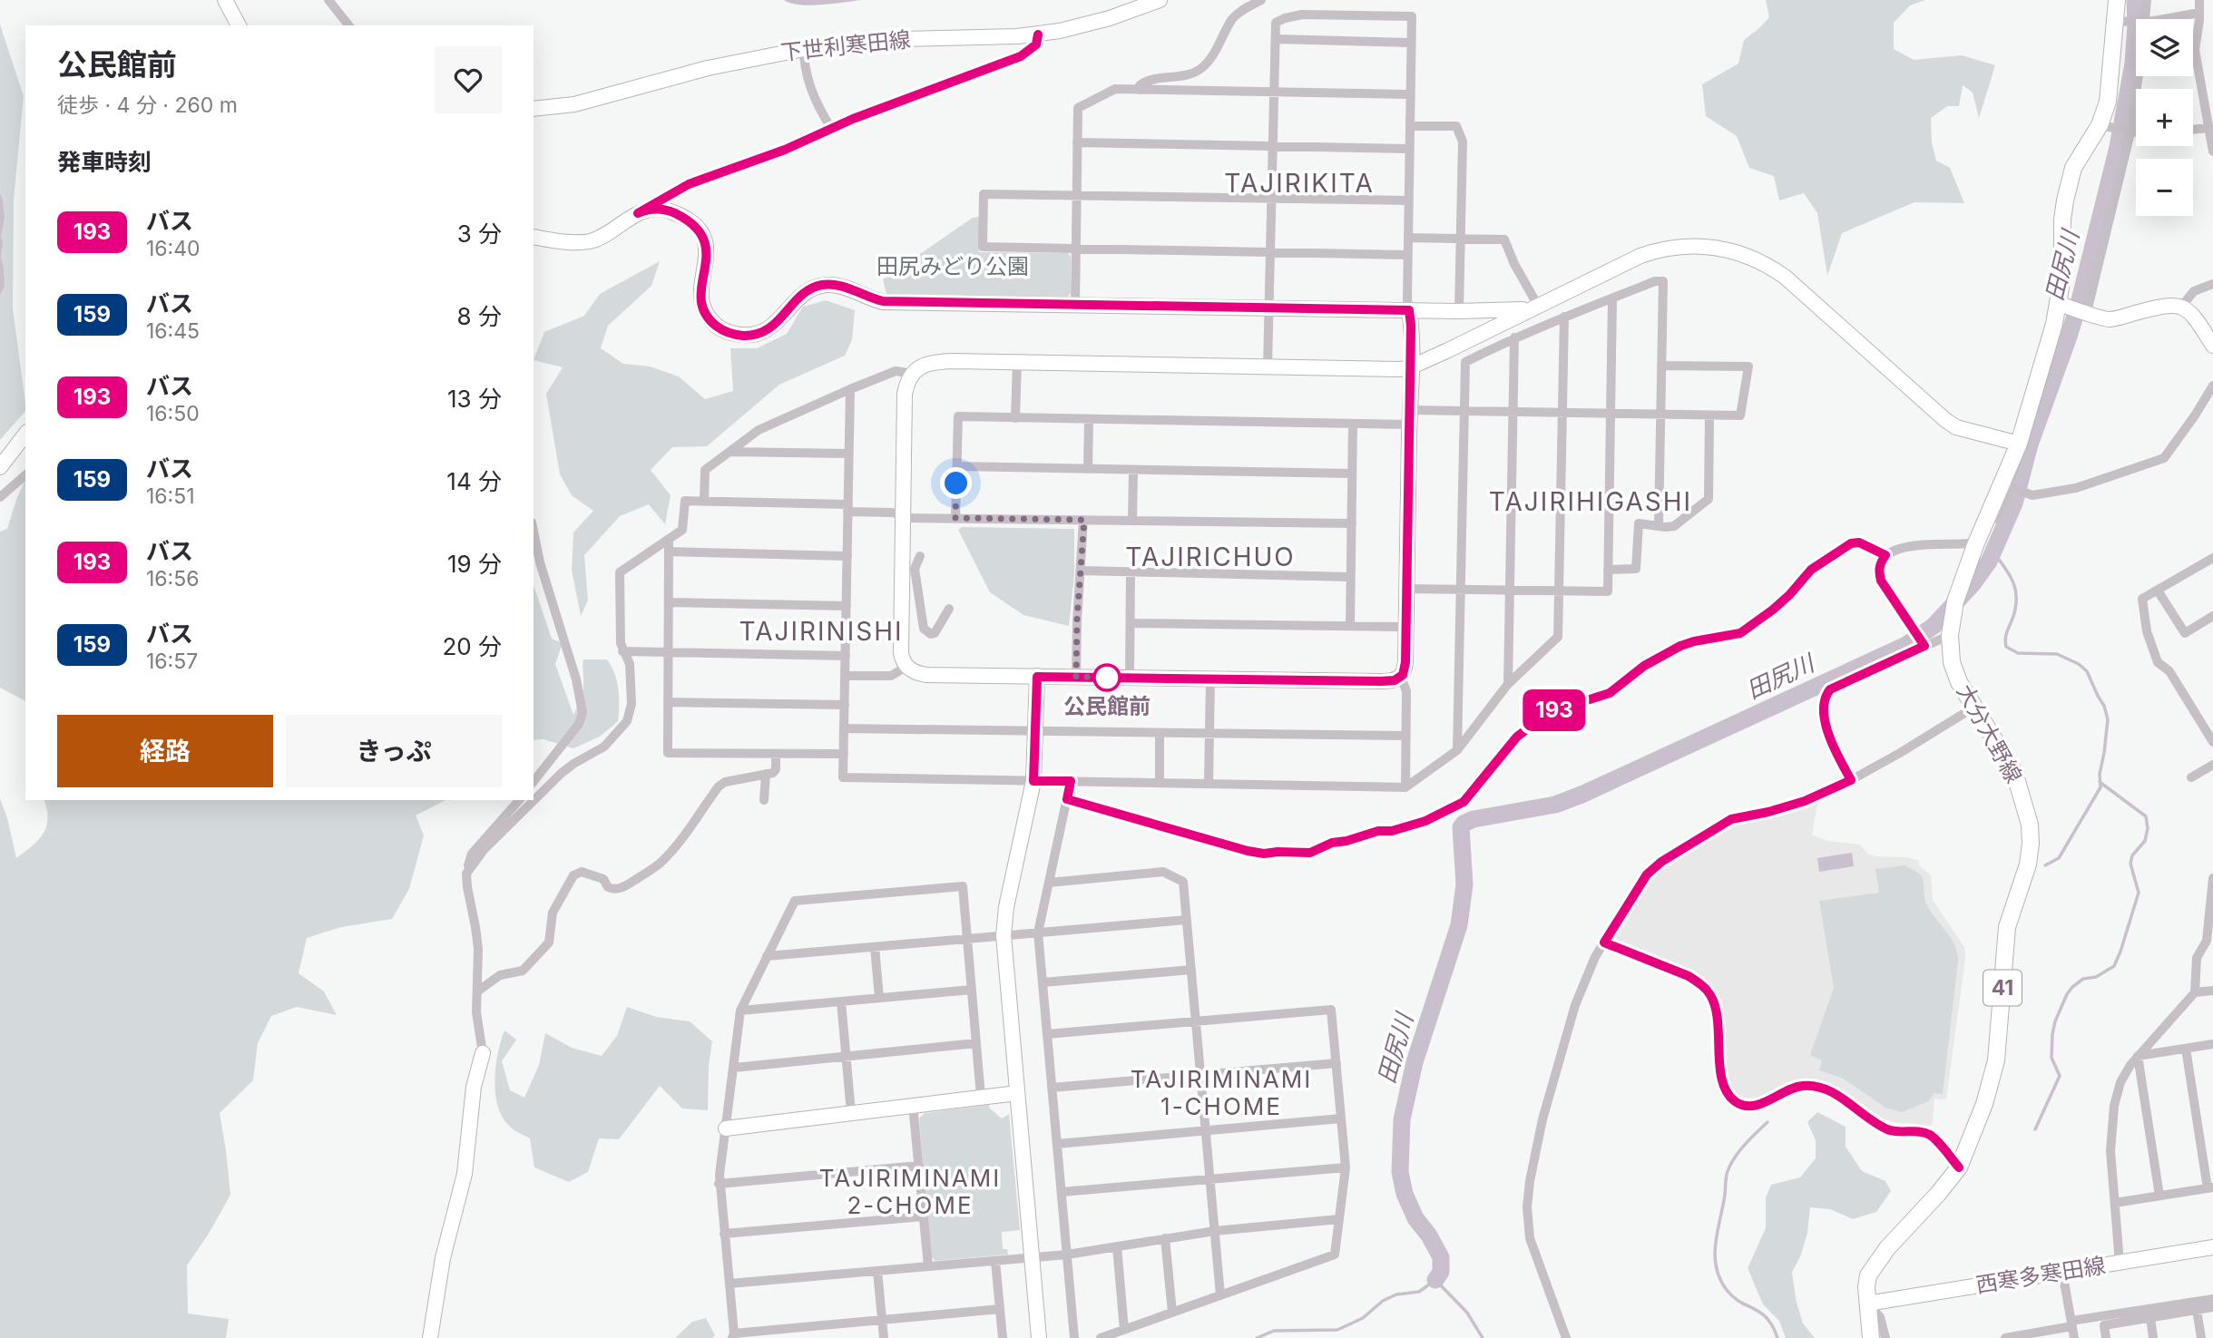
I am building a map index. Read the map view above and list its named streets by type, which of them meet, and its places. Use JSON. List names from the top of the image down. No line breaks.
{"streets":{"main road":["大分大野線","41"],"street":["下世利寒田線","西寒多寒田線"]},"crossings":[["大分大野線","西寒多寒田線"]],"districts":["TAJIRIKITA","TAJIRIHIGASHI","TAJIRICHUO","TAJIRINISHI","TAJIRIMINAMI 1-CHOME","TAJIRIMINAMI 2-CHOME"],"water":["田尻川"],"parks":["田尻みどり公園"],"places":["公民館前"],"lines":["bus line 193"],"page":{"on_map":"193","map_buttons":["+","−"],"heading":[["公民館前","徒歩 · 4 分 · 260 m"],"発車時刻"],"list":[{"mark":"193","name":"バス","note":"16:40","value":"3 分"},{"mark":"159","name":"バス","note":"16:45","value":"8 分"},{"mark":"193","name":"バス","note":"16:50","value":"13 分"},{"mark":"159","name":"バス","note":"16:51","value":"14 分"},{"mark":"193","name":"バス","note":"16:56","value":"19 分"},{"mark":"159","name":"バス","note":"16:57","value":"20 分"}],"buttons":["経路","きっぷ"]}}
